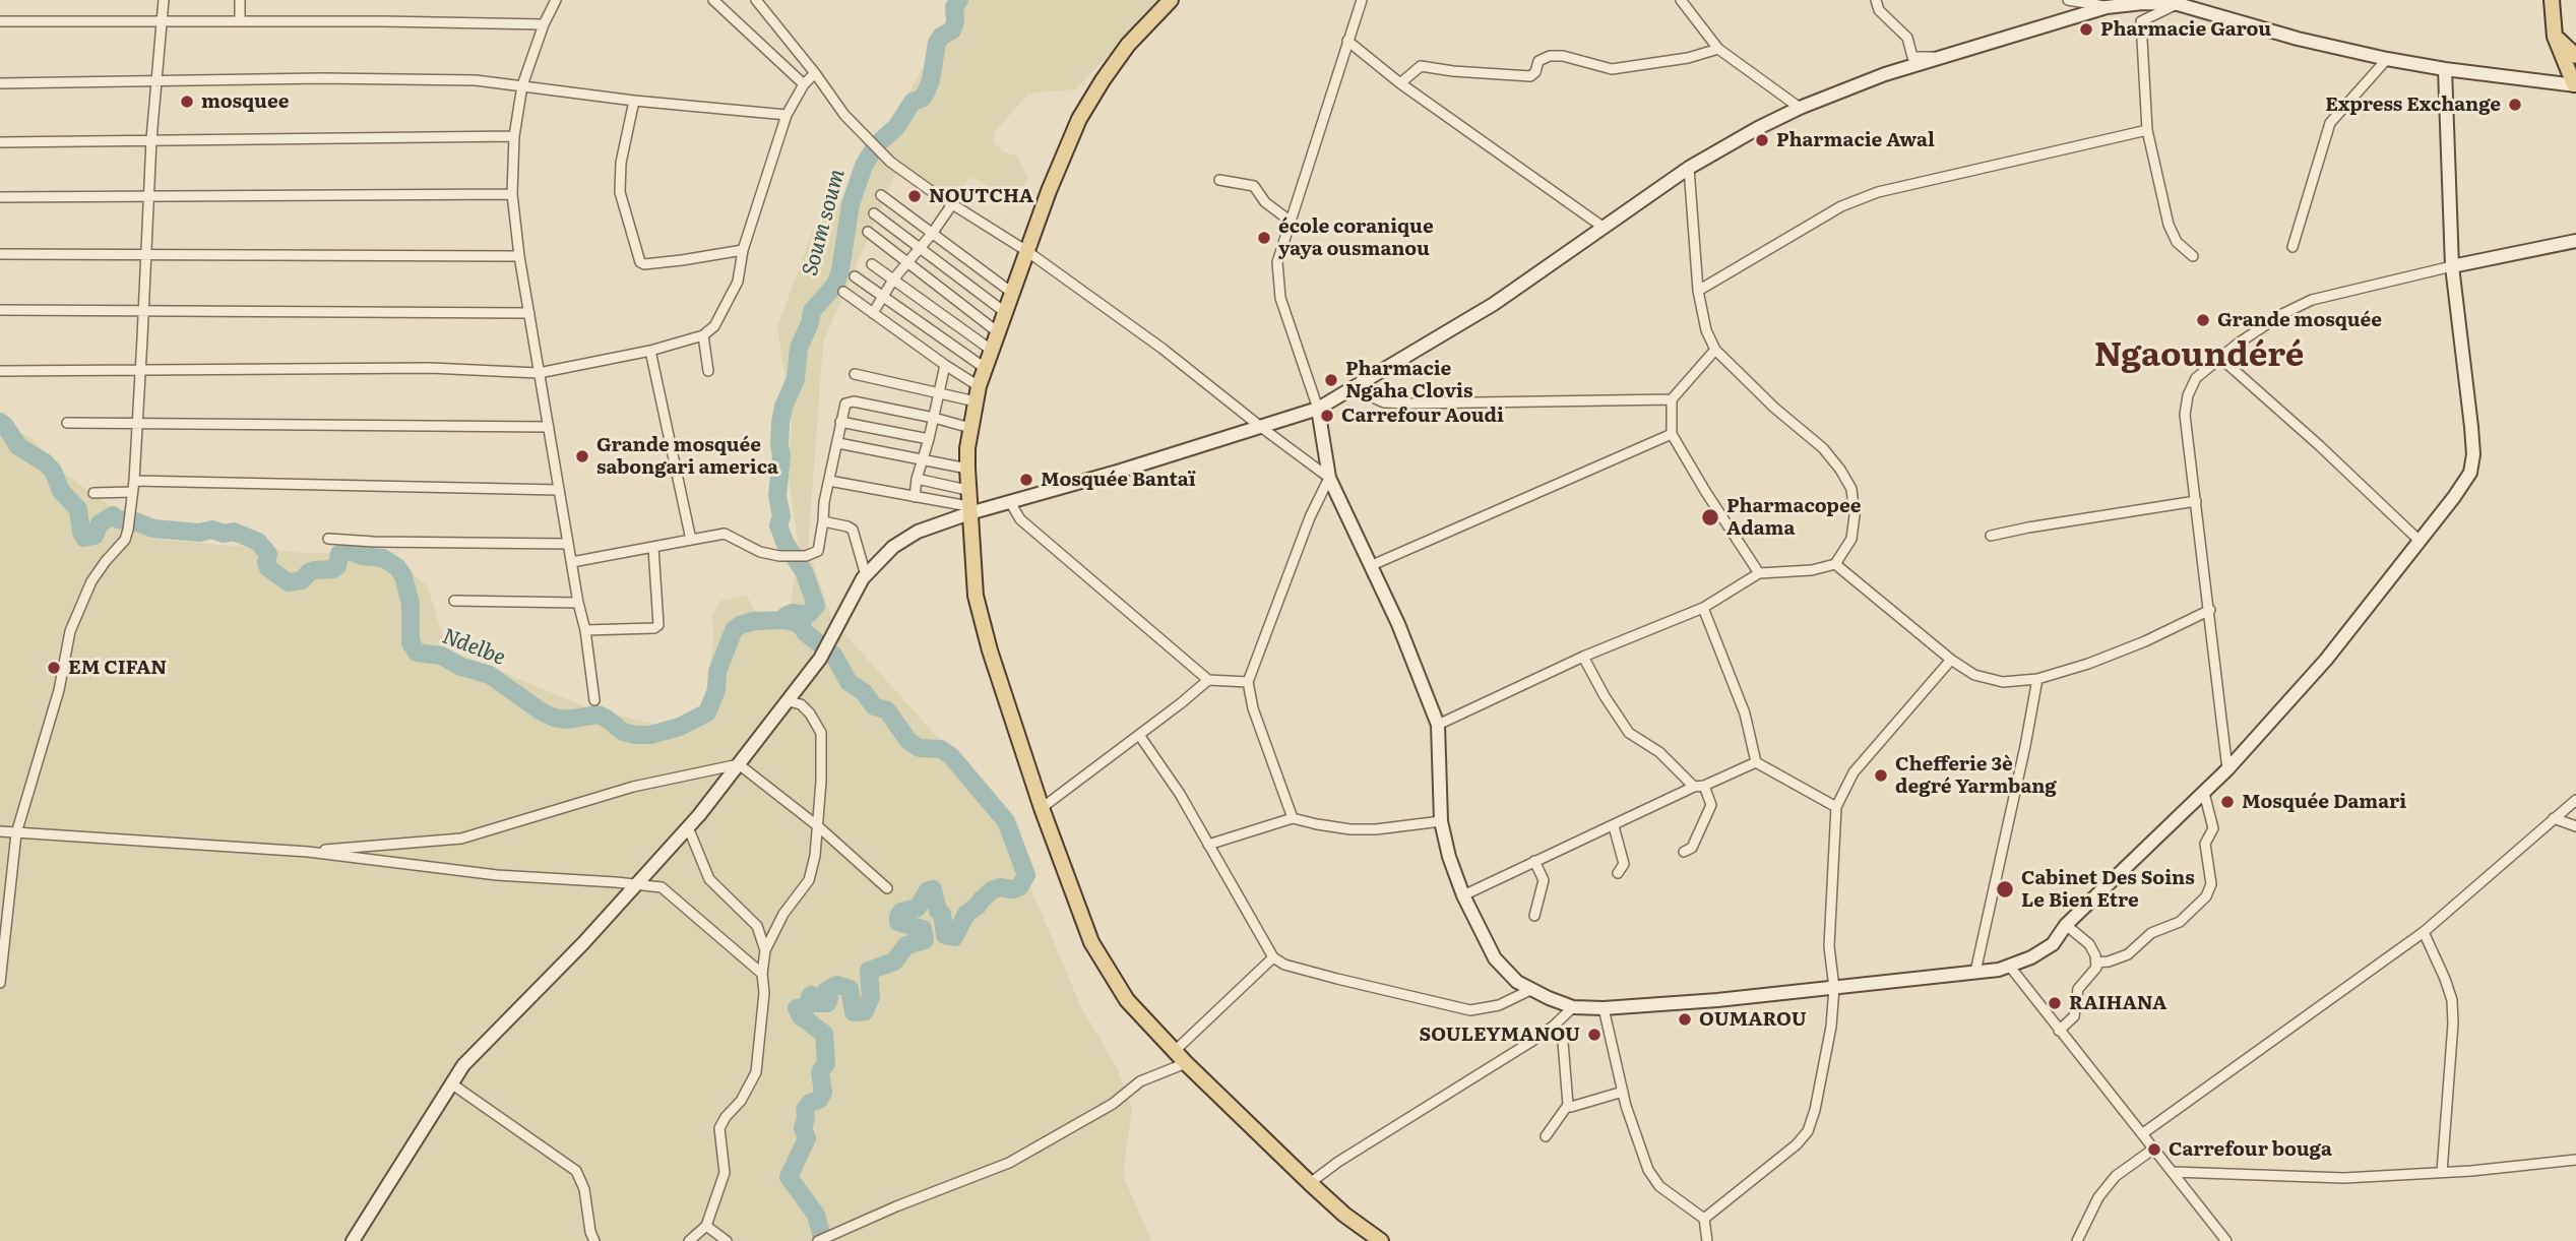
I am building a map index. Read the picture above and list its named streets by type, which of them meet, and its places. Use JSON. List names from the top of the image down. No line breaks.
{"districts":["Ngaoundéré"],"water":["Soum soum","Ndelbe"],"places":["Pharmacie Garou","mosquee","Express Exchange","Pharmacie Awal","NOUTCHA","école coranique yaya ousmanou","Grande mosquée","Pharmacie Ngaha Clovis","Carrefour Aoudi","Grande mosquée sabongari america","Mosquée Bantaï","Pharmacopee Adama","EM CIFAN","Chefferie 3è degré Yarmbang","Mosquée Damari","Cabinet Des Soins Le Bien Etre","RAIHANA","OUMAROU","SOULEYMANOU","Carrefour bouga"]}
